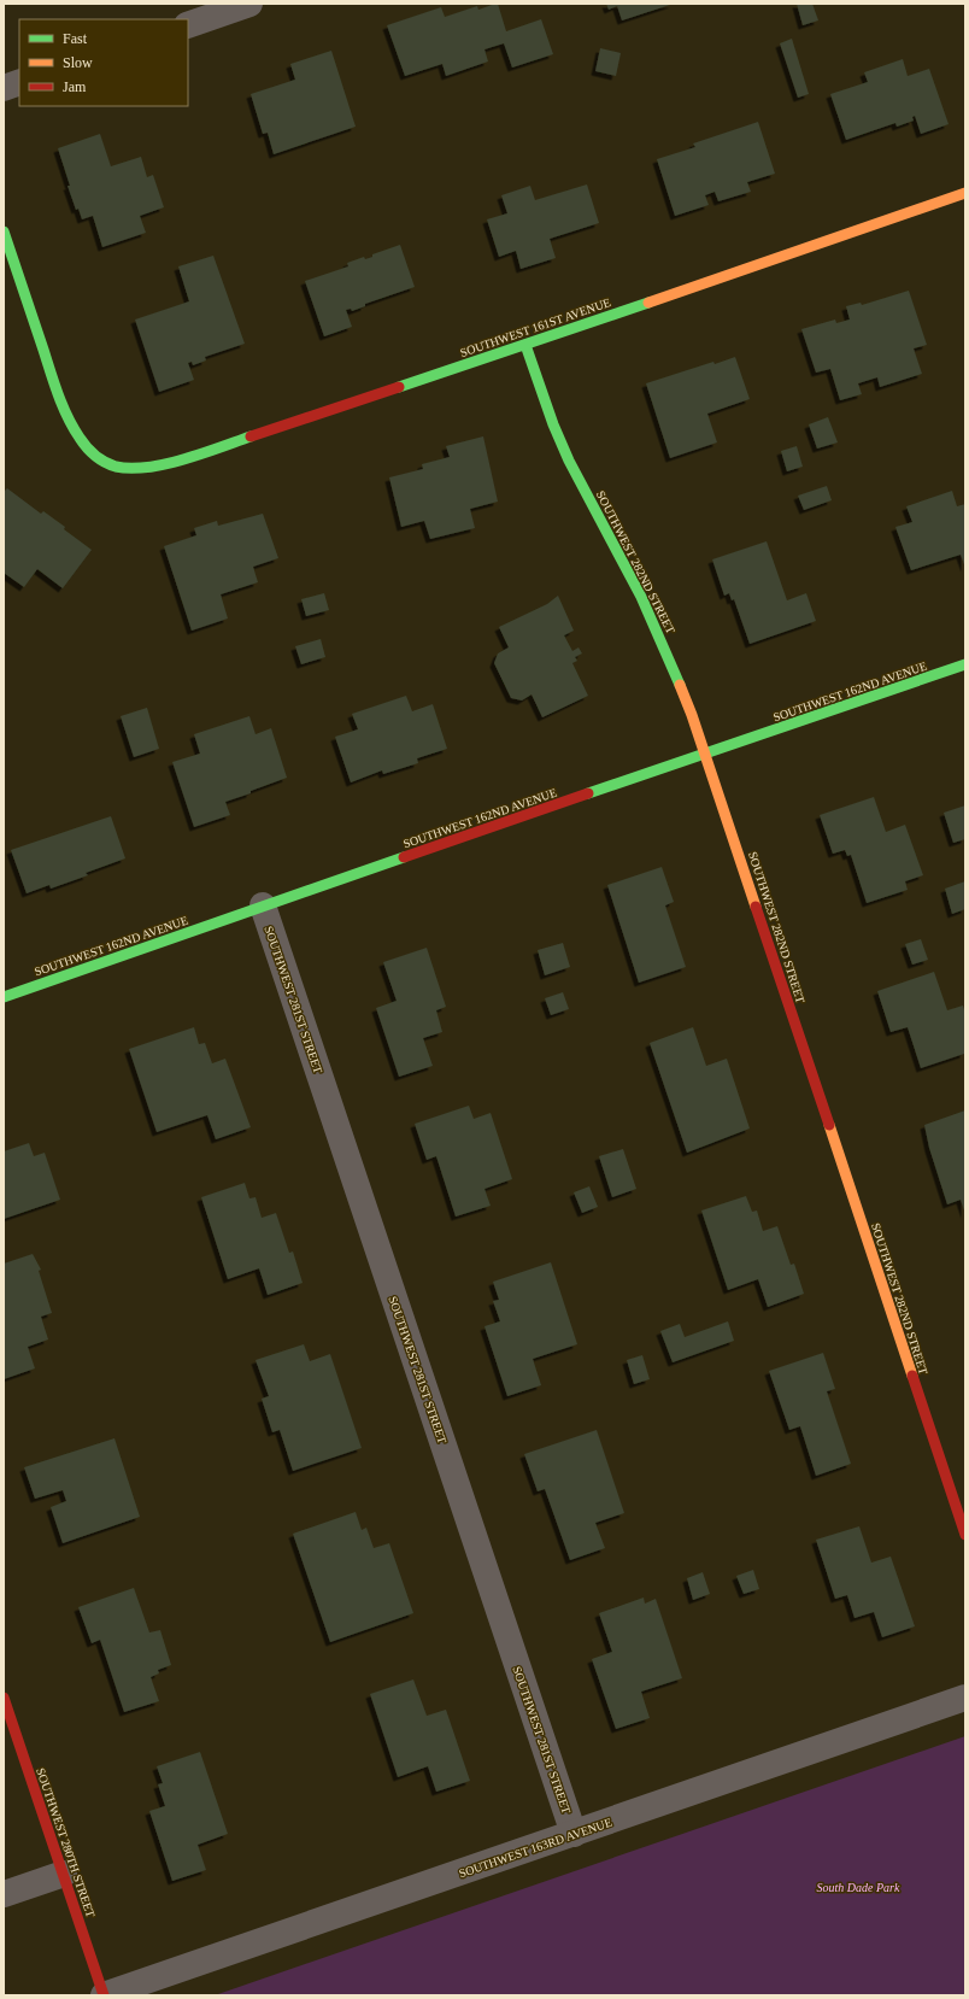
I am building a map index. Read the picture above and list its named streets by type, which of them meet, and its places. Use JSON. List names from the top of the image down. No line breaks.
{"streets":{"street":["SOUTHWEST 161ST AVENUE","SOUTHWEST 282ND STREET","SOUTHWEST 162ND AVENUE","SOUTHWEST 281ST STREET","SOUTHWEST 280TH STREET","SOUTHWEST 163RD AVENUE"]},"crossings":[["SOUTHWEST 161ST AVENUE","SOUTHWEST 282ND STREET"],["SOUTHWEST 282ND STREET","SOUTHWEST 162ND AVENUE"],["SOUTHWEST 162ND AVENUE","SOUTHWEST 281ST STREET"],["SOUTHWEST 281ST STREET","SOUTHWEST 163RD AVENUE"],["SOUTHWEST 280TH STREET","SOUTHWEST 163RD AVENUE"]],"parks":["South Dade Park"],"legend":["Fast","Slow","Jam"]}
